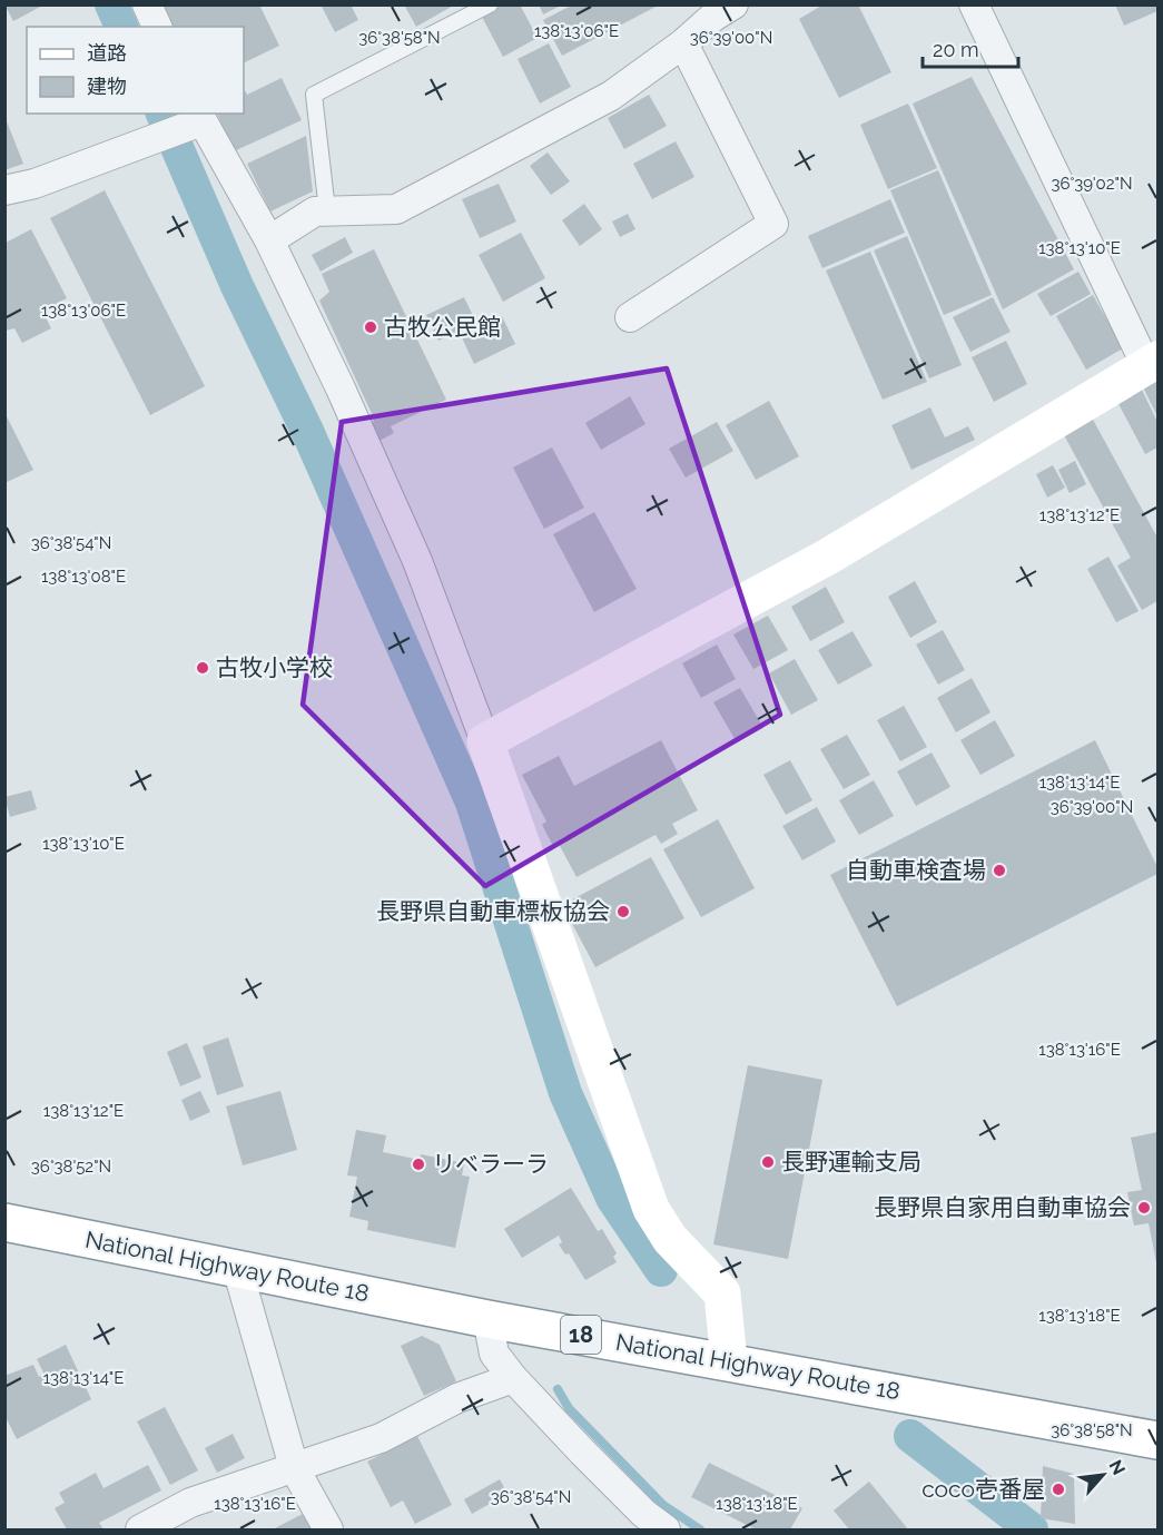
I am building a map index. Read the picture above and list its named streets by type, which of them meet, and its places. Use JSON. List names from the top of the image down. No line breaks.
{"streets":{"main road":["National Highway Route 18","18"]},"places":["古牧公民館","古牧小学校","自動車検査場","長野県自動車標板協会","長野運輸支局","リベラーラ","長野県自家用自動車協会","coco壱番屋"],"legend":["道路","建物"],"scale_bar":"20 m","north":"top right","coordinates":["138°13'06\"E","36°38'58\"N","36°39'00\"N","36°39'02\"N","138°13'10\"E","138°13'12\"E","36°38'54\"N","138°13'08\"E","138°13'14\"E","138°13'16\"E","36°38'52\"N","138°13'18\"E"]}
